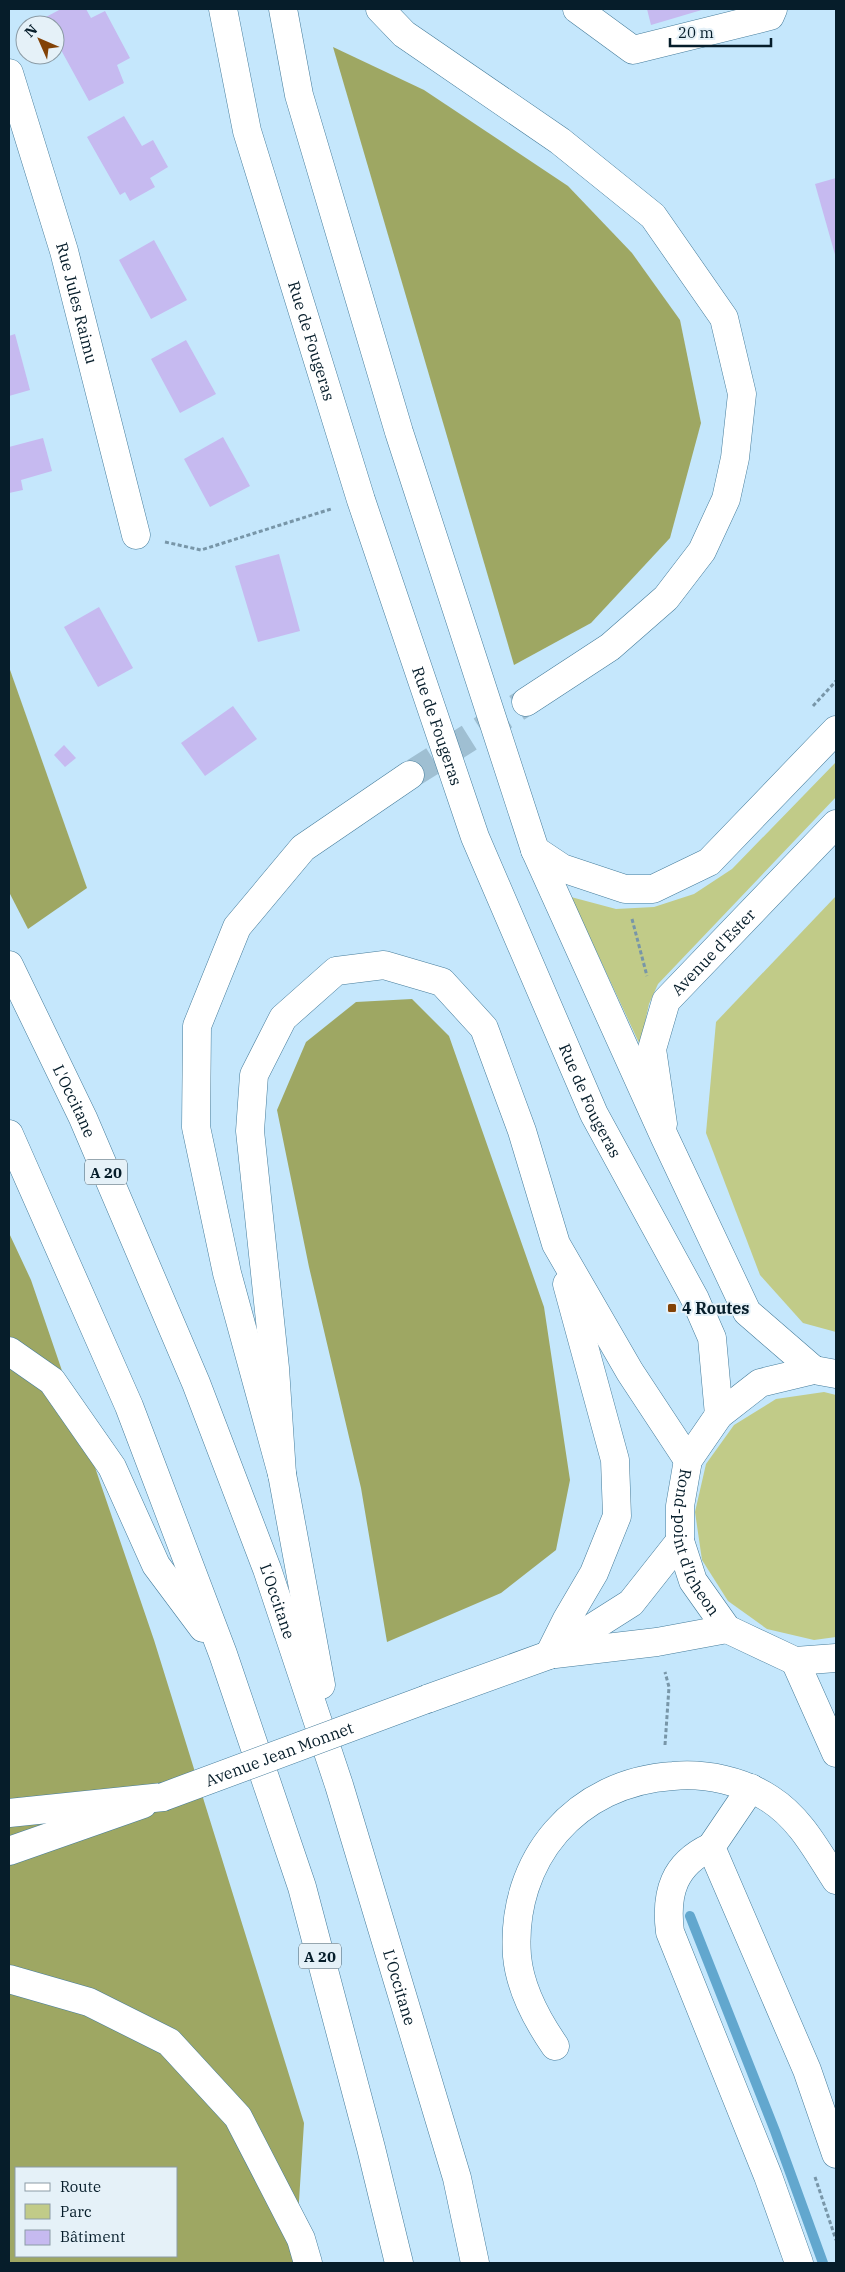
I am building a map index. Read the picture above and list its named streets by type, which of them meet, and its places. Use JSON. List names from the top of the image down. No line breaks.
{"streets":{"main road":["Rue Jules Raimu","Rue de Fougeras","Avenue d'Ester","L'Occitane","A 20","Rond-point d'Icheon","Avenue Jean Monnet"]},"crossings":[["Rue de Fougeras","Rond-point d'Icheon"],["Rond-point d'Icheon","Avenue Jean Monnet"]],"places":{"transit":["4 Routes"]},"legend":["Route","Parc","Bâtiment"],"scale_bar":"20 m","north":"top left"}
